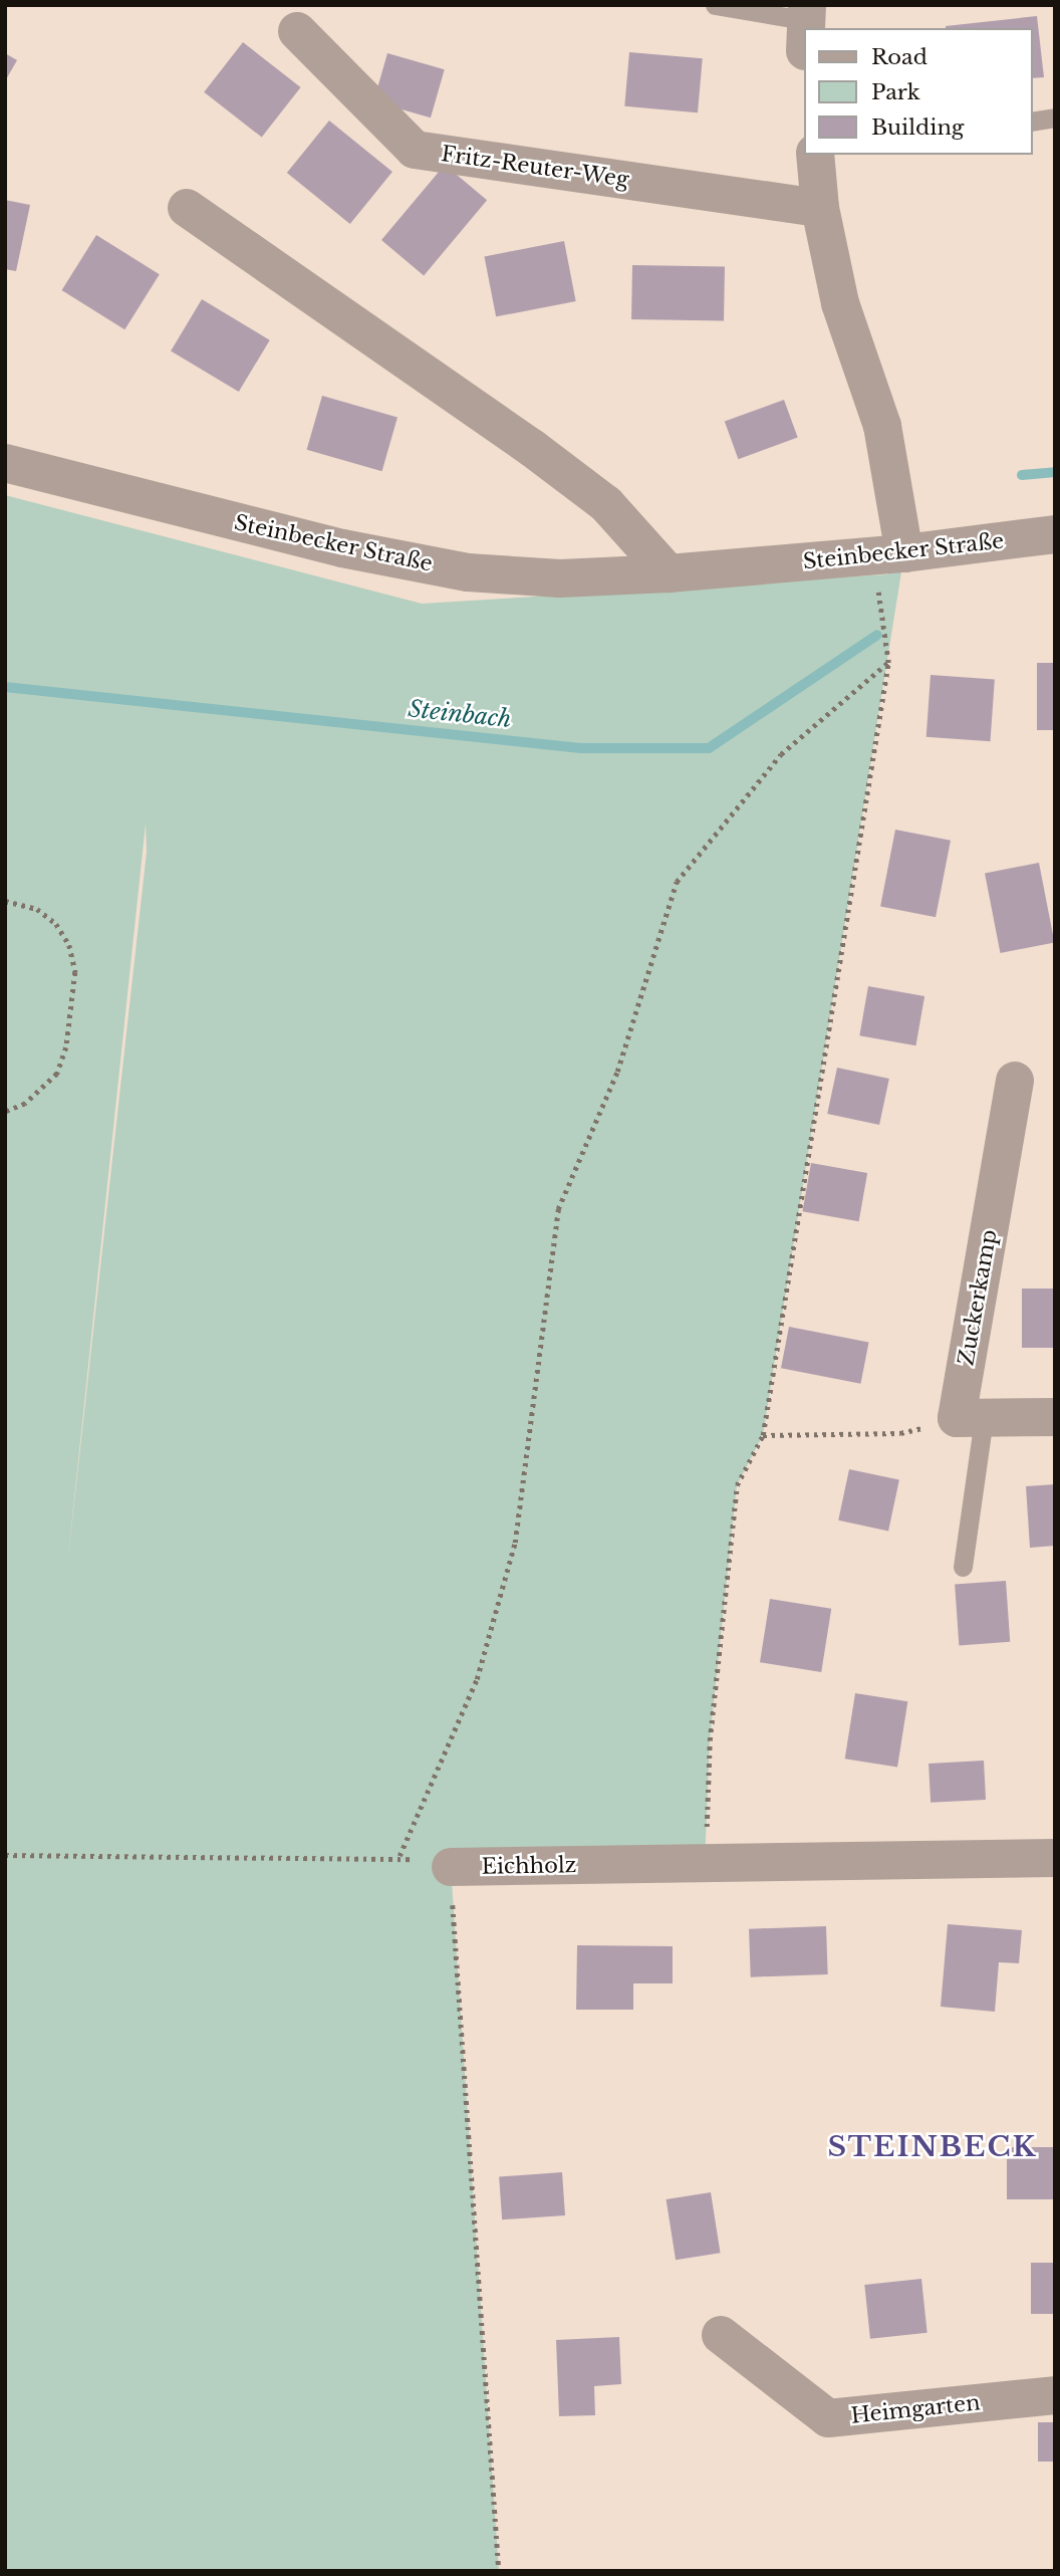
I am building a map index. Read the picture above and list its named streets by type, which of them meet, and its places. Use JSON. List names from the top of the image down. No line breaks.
{"streets":{"street":["Fritz-Reuter-Weg","Steinbecker Straße","Zuckerkamp","Eichholz","Heimgarten"]},"districts":["STEINBECK"],"water":["Steinbach"],"legend":["Road","Park","Building"]}
